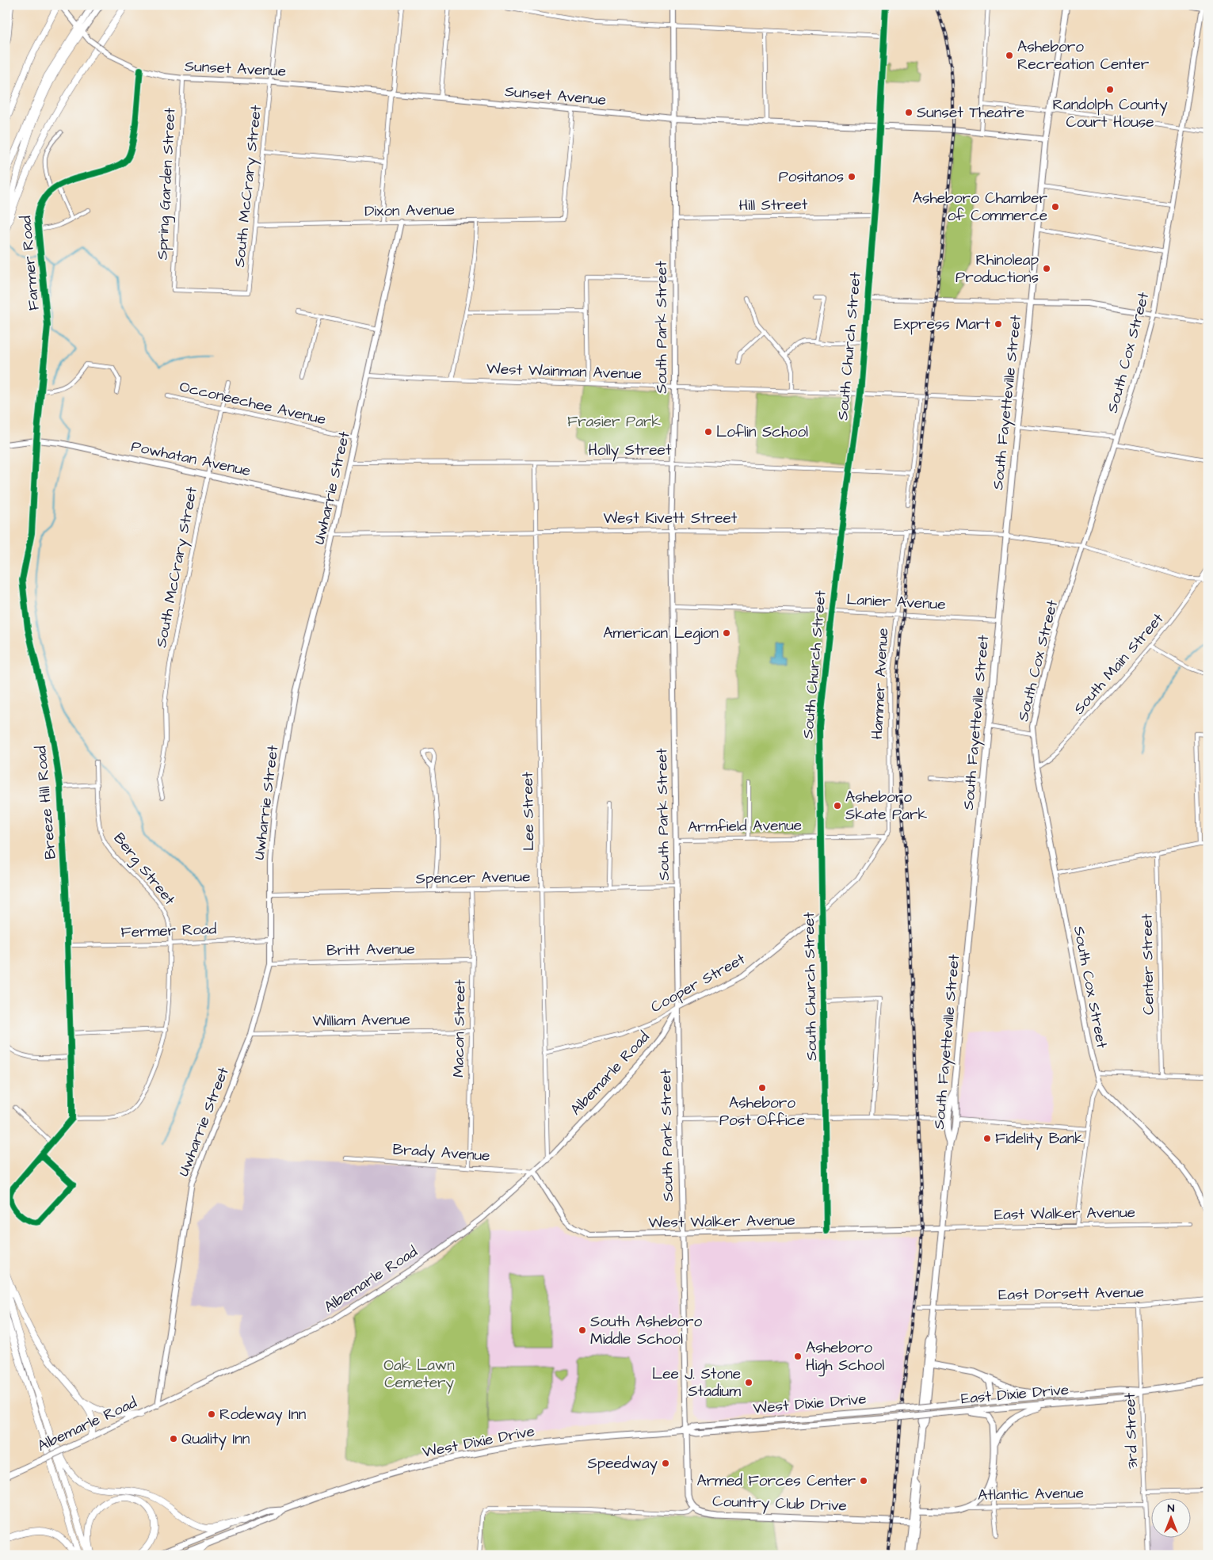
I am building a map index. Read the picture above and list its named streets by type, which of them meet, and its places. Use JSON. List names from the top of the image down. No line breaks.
{"streets":{"main road":["Sunset Avenue","Farmer Road","South Park Street","South Church Street","South Cox Street","South Fayetteville Street","Powhatan Avenue","Uwharrie Street","Cooper Street","Albemarle Road","West Walker Avenue","East Dixie Drive","West Dixie Drive","Atlantic Avenue","Country Club Drive"],"street":["Spring Garden Street","South McCrary Street","Hill Street","Dixon Avenue","West Wainman Avenue","Occoneechee Avenue","Holly Street","West Kivett Street","Lanier Avenue","South Main Street","Hammer Avenue","Breeze Hill Road","Lee Street","Armfield Avenue","Berg Street","Spencer Avenue","Fermer Road","Britt Avenue","Center Street","William Avenue","Macon Street","Brady Avenue","East Walker Avenue","East Dorsett Avenue","3rd Street"]},"crossings":[["Sunset Avenue","Spring Garden Street"],["Sunset Avenue","South McCrary Street"],["Sunset Avenue","Dixon Avenue"],["Sunset Avenue","Farmer Road"],["Sunset Avenue","South Park Street"],["Sunset Avenue","South Church Street"],["Sunset Avenue","South Fayetteville Street"],["Spring Garden Street","South McCrary Street"],["South McCrary Street","Dixon Avenue"],["South McCrary Street","Occoneechee Avenue"],["South McCrary Street","Powhatan Avenue"],["Hill Street","South Park Street"],["Hill Street","South Church Street"],["Dixon Avenue","Uwharrie Street"],["Farmer Road","Powhatan Avenue"],["Farmer Road","Breeze Hill Road"],["South Park Street","West Wainman Avenue"],["South Park Street","Holly Street"],["South Park Street","West Kivett Street"],["South Park Street","Lanier Avenue"],["South Park Street","Armfield Avenue"],["South Park Street","Spencer Avenue"],["South Park Street","Cooper Street"],["South Park Street","Albemarle Road"],["South Park Street","West Walker Avenue"],["South Park Street","West Dixie Drive"],["South Park Street","Country Club Drive"],["South Church Street","West Wainman Avenue"],["South Church Street","Holly Street"],["South Church Street","West Kivett Street"],["South Church Street","Lanier Avenue"],["South Church Street","Armfield Avenue"],["South Church Street","Cooper Street"],["South Church Street","West Walker Avenue"],["South Cox Street","West Kivett Street"],["South Cox Street","South Main Street"],["West Wainman Avenue","South Fayetteville Street"],["West Wainman Avenue","Uwharrie Street"],["South Fayetteville Street","West Kivett Street"],["South Fayetteville Street","Lanier Avenue"],["South Fayetteville Street","East Walker Avenue"],["South Fayetteville Street","West Walker Avenue"],["South Fayetteville Street","East Dorsett Avenue"],["South Fayetteville Street","Atlantic Avenue"],["South Fayetteville Street","Country Club Drive"],["Occoneechee Avenue","Uwharrie Street"],["Holly Street","Uwharrie Street"],["Holly Street","Lee Street"],["Powhatan Avenue","Uwharrie Street"],["Powhatan Avenue","Breeze Hill Road"],["Uwharrie Street","West Kivett Street"],["Uwharrie Street","Spencer Avenue"],["Uwharrie Street","Fermer Road"],["Uwharrie Street","Britt Avenue"],["Uwharrie Street","William Avenue"],["Uwharrie Street","Albemarle Road"],["West Kivett Street","South Main Street"],["West Kivett Street","Hammer Avenue"],["West Kivett Street","Lee Street"],["Lanier Avenue","Hammer Avenue"],["Hammer Avenue","Armfield Avenue"],["Hammer Avenue","Cooper Street"],["Breeze Hill Road","Berg Street"],["Breeze Hill Road","Fermer Road"],["Lee Street","Spencer Avenue"],["Lee Street","Cooper Street"],["Lee Street","Albemarle Road"],["Armfield Avenue","Cooper Street"],["Berg Street","Fermer Road"],["Spencer Avenue","Macon Street"],["Britt Avenue","Macon Street"],["Cooper Street","Albemarle Road"],["William Avenue","Macon Street"],["Macon Street","Brady Avenue"],["Albemarle Road","Brady Avenue"],["Albemarle Road","West Walker Avenue"],["Brady Avenue","West Walker Avenue"],["East Walker Avenue","West Walker Avenue"],["East Dorsett Avenue","3rd Street"],["East Dixie Drive","West Dixie Drive"],["East Dixie Drive","3rd Street"],["3rd Street","Atlantic Avenue"]],"parks":["Frasier Park","Oak Lawn Cemetery"],"places":["Asheboro Recreation Center","Randolph County Court House","Sunset Theatre","Positanos","Asheboro Chamber of Commerce","Rhinoleap Productions","Express Mart","Loflin School","American Legion","Asheboro Skate Park","Asheboro Post Office","Fidelity Bank","South Asheboro Middle School","Asheboro High School","Lee J. Stone Stadium","Rodeway Inn","Quality Inn","Speedway","Armed Forces Center"],"north":"top"}
